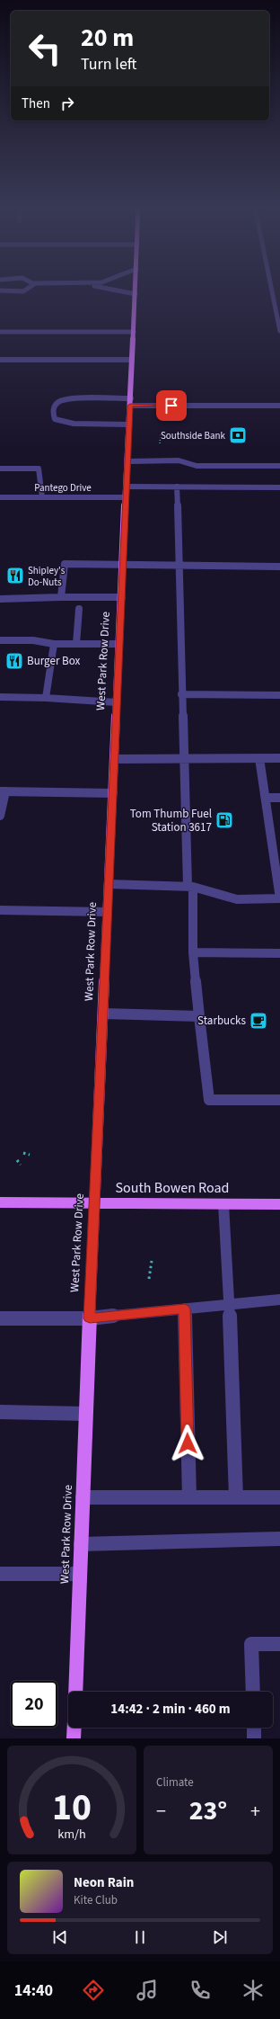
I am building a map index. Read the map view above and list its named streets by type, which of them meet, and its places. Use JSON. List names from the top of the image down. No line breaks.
{"streets":{"main road":["West Park Row Drive","South Bowen Road"],"street":["Pantego Drive"]},"crossings":[["Pantego Drive","West Park Row Drive"],["West Park Row Drive","South Bowen Road"]],"places":{"bank":["Southside Bank"],"restaurant":["Shipley's Do-Nuts","Burger Box"],"fuel station":["Tom Thumb Fuel Station 3617"],"cafe":["Starbucks"]},"page":{"turn":["20 m","Turn left"],"then":"Then","limit":"20","trip":"14:42 · 2 min · 460 m","tile":"Climate","heat":["−","23°","+"],"song":["Neon Rain","Kite Club"],"tabs":"14:40","gauge":["10","km/h"]}}
